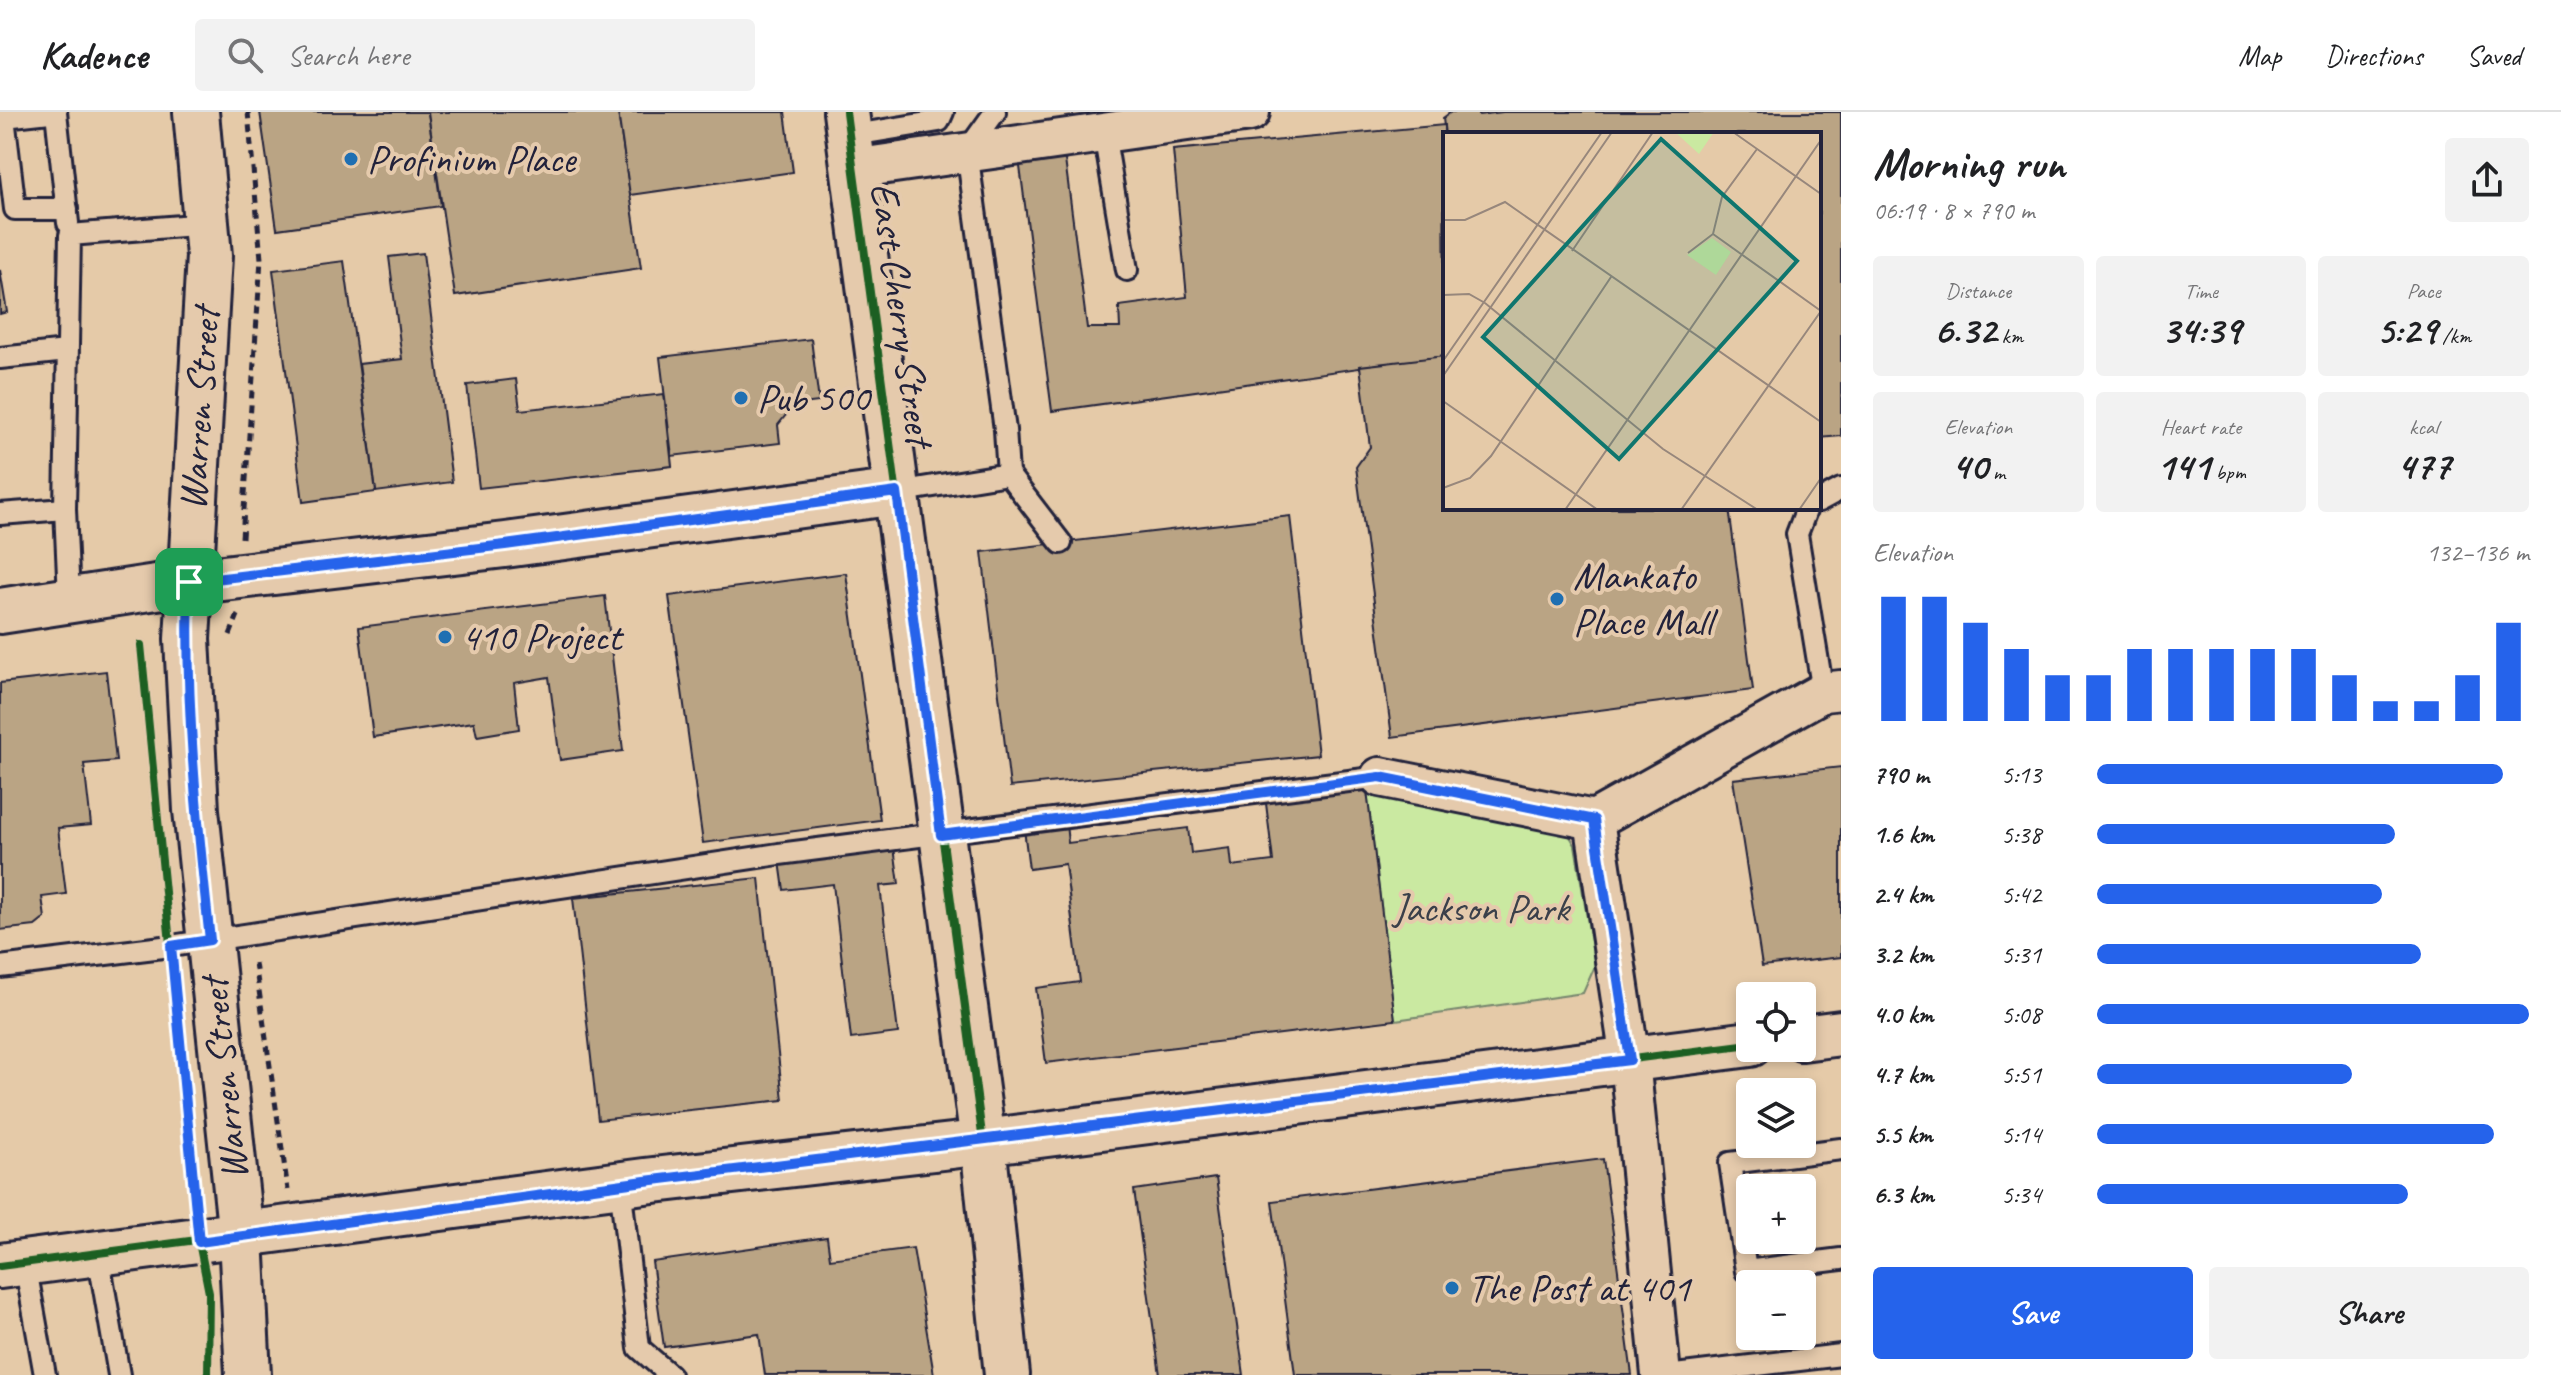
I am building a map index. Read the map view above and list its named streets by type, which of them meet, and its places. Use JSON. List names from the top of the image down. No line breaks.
{"streets":{"street":["East Cherry Street","Warren Street"]},"parks":["Jackson Park"],"places":["Profinium Place","Pub 500","Mankato Place Mall","410 Project","The Post at 401"],"page":{"header":"Kadence","search":"Search here","nav":["Map","Directions","Saved"],"heading":["Morning run","06:19 · 8 × 790 m"],"stats":[["Distance","6.32 km"],["Time","34:39"],["Pace","5:29 /km"],["Elevation","40 m"],["Heart rate","141 bpm"],["kcal","477"]],"chart":["Elevation","132–136 m"],"list":[{"name":"790 m","note":"5:13"},{"name":"1.6 km","note":"5:38"},{"name":"2.4 km","note":"5:42"},{"name":"3.2 km","note":"5:31"},{"name":"4.0 km","note":"5:08"},{"name":"4.7 km","note":"5:51"},{"name":"5.5 km","note":"5:14"},{"name":"6.3 km","note":"5:34"}],"map_buttons":["+","−"],"buttons":["Save","Share"]}}
